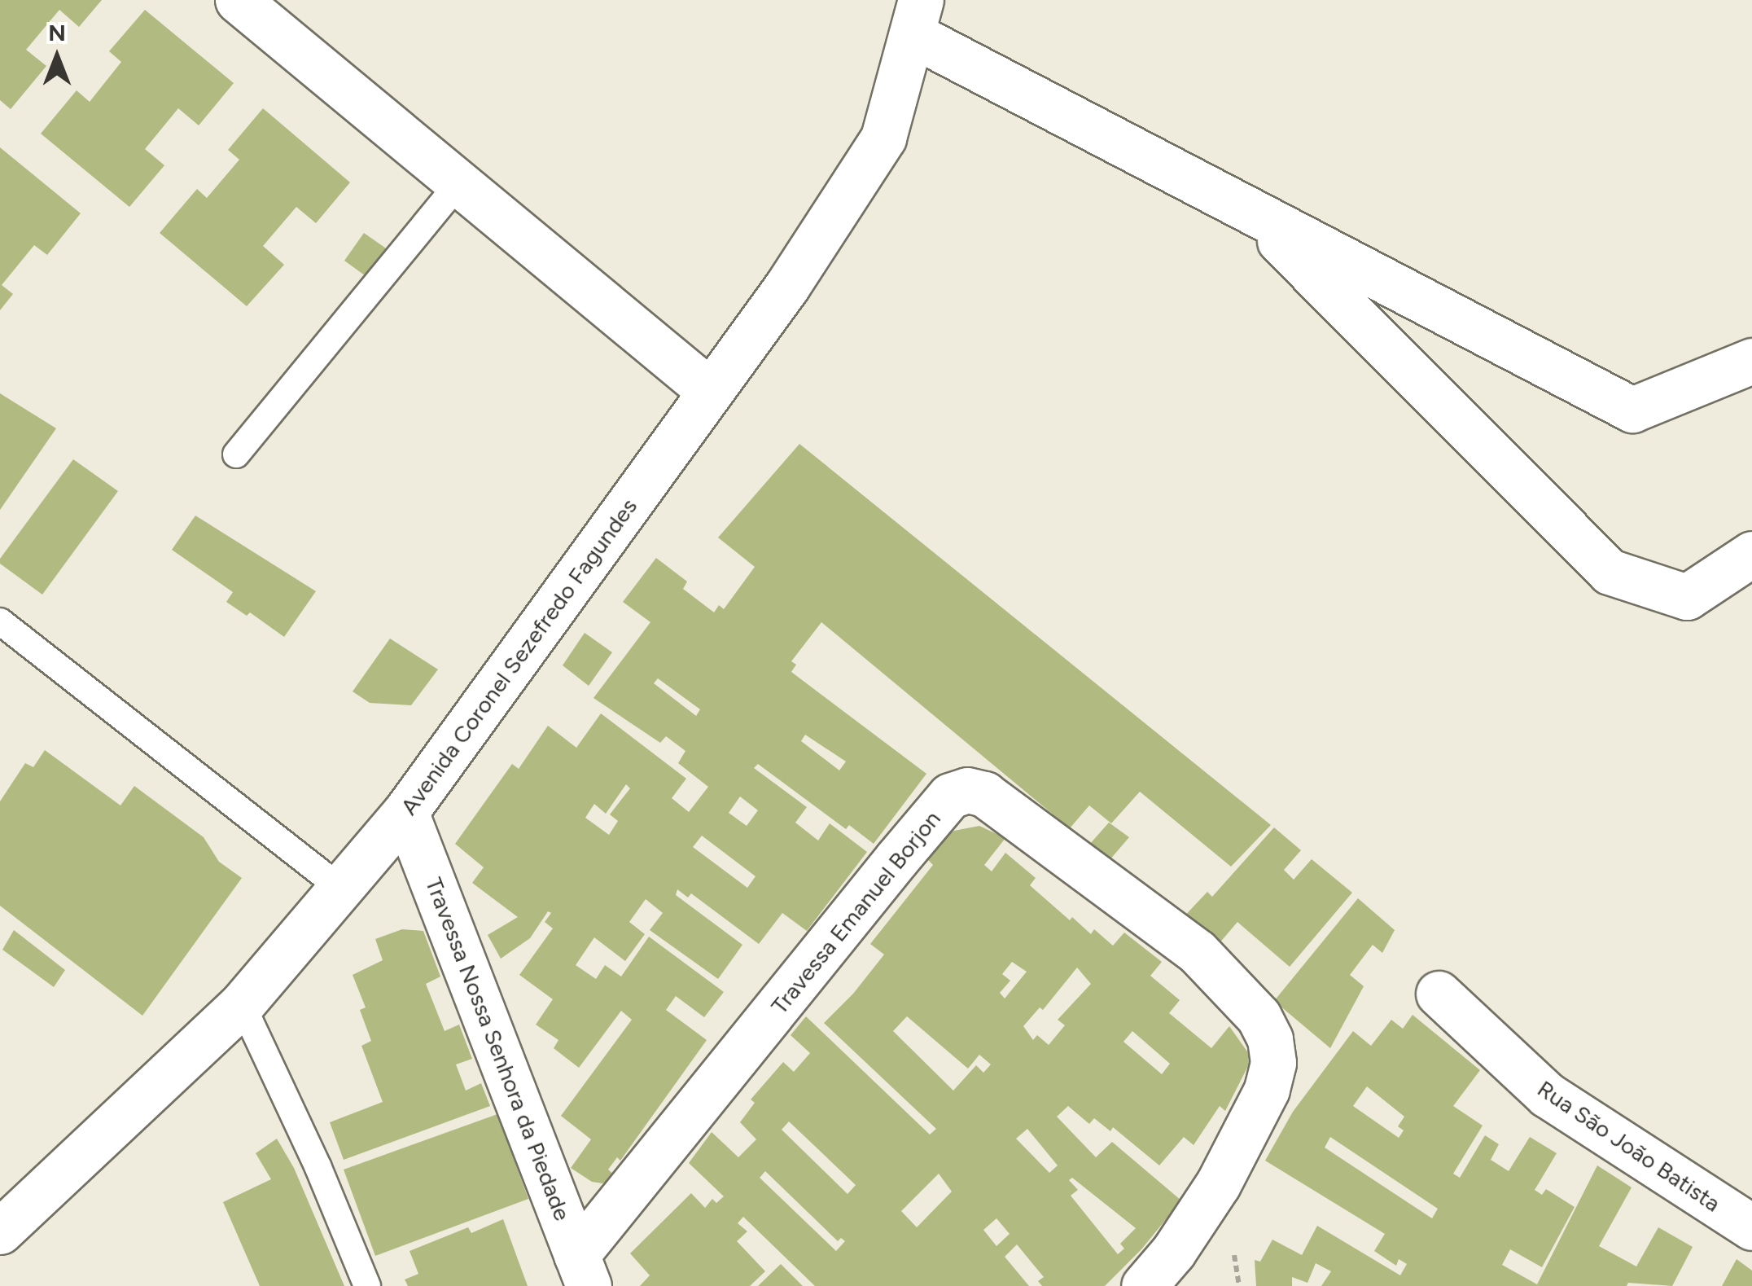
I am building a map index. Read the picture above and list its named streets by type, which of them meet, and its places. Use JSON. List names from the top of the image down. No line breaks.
{"streets":{"street":["Avenida Coronel Sezefredo Fagundes","Travessa Emanuel Borjon","Travessa Nossa Senhora da Piedade","Rua São João Batista"]},"crossings":[["Avenida Coronel Sezefredo Fagundes","Travessa Nossa Senhora da Piedade"],["Travessa Emanuel Borjon","Travessa Nossa Senhora da Piedade"]],"north":"top"}
